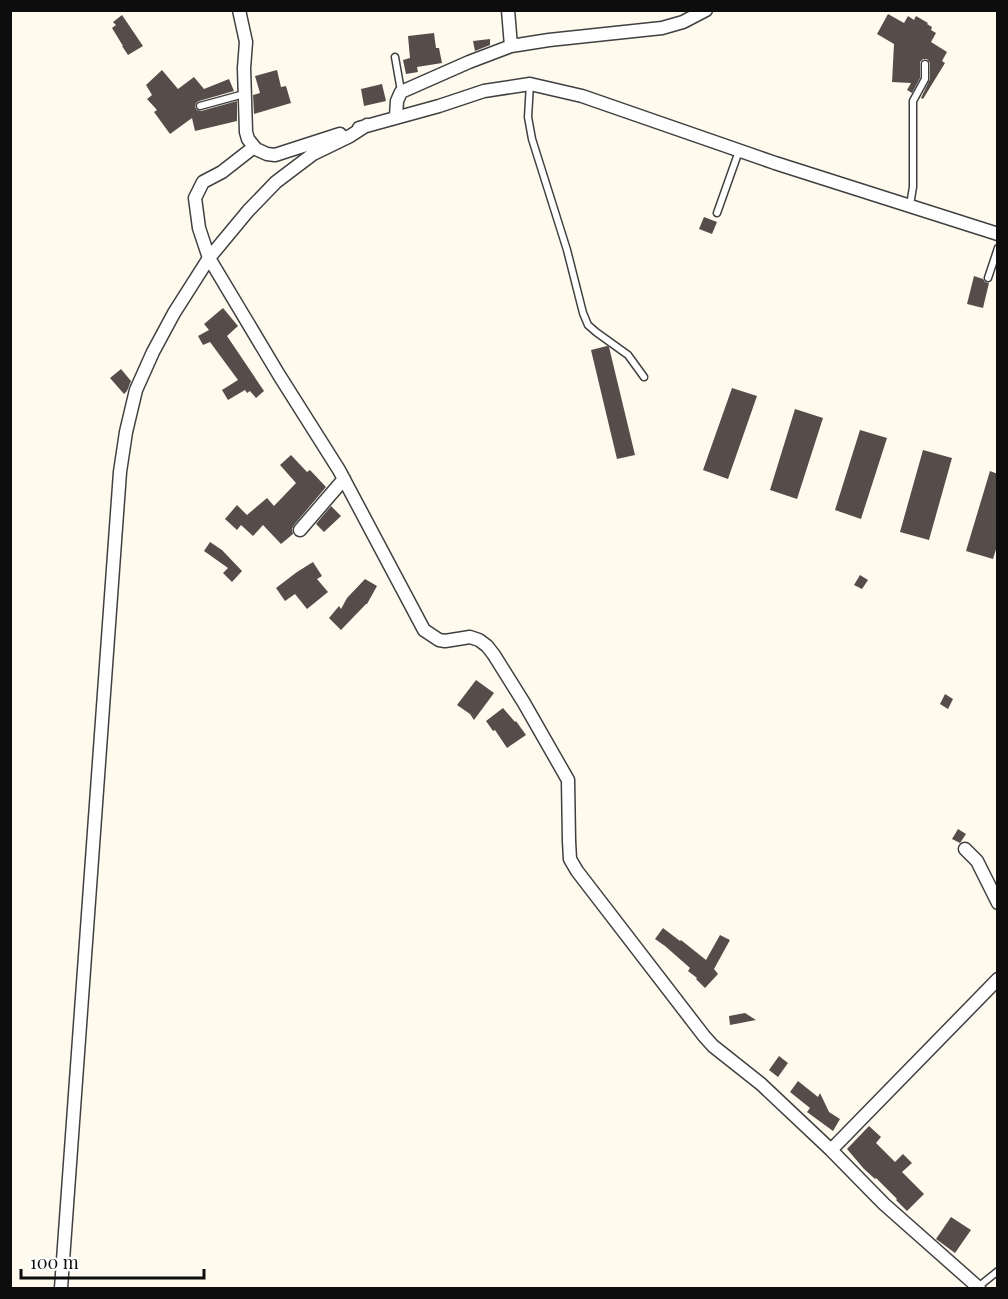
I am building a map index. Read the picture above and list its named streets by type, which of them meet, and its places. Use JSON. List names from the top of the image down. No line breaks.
{"scale_bar":"100 m"}
